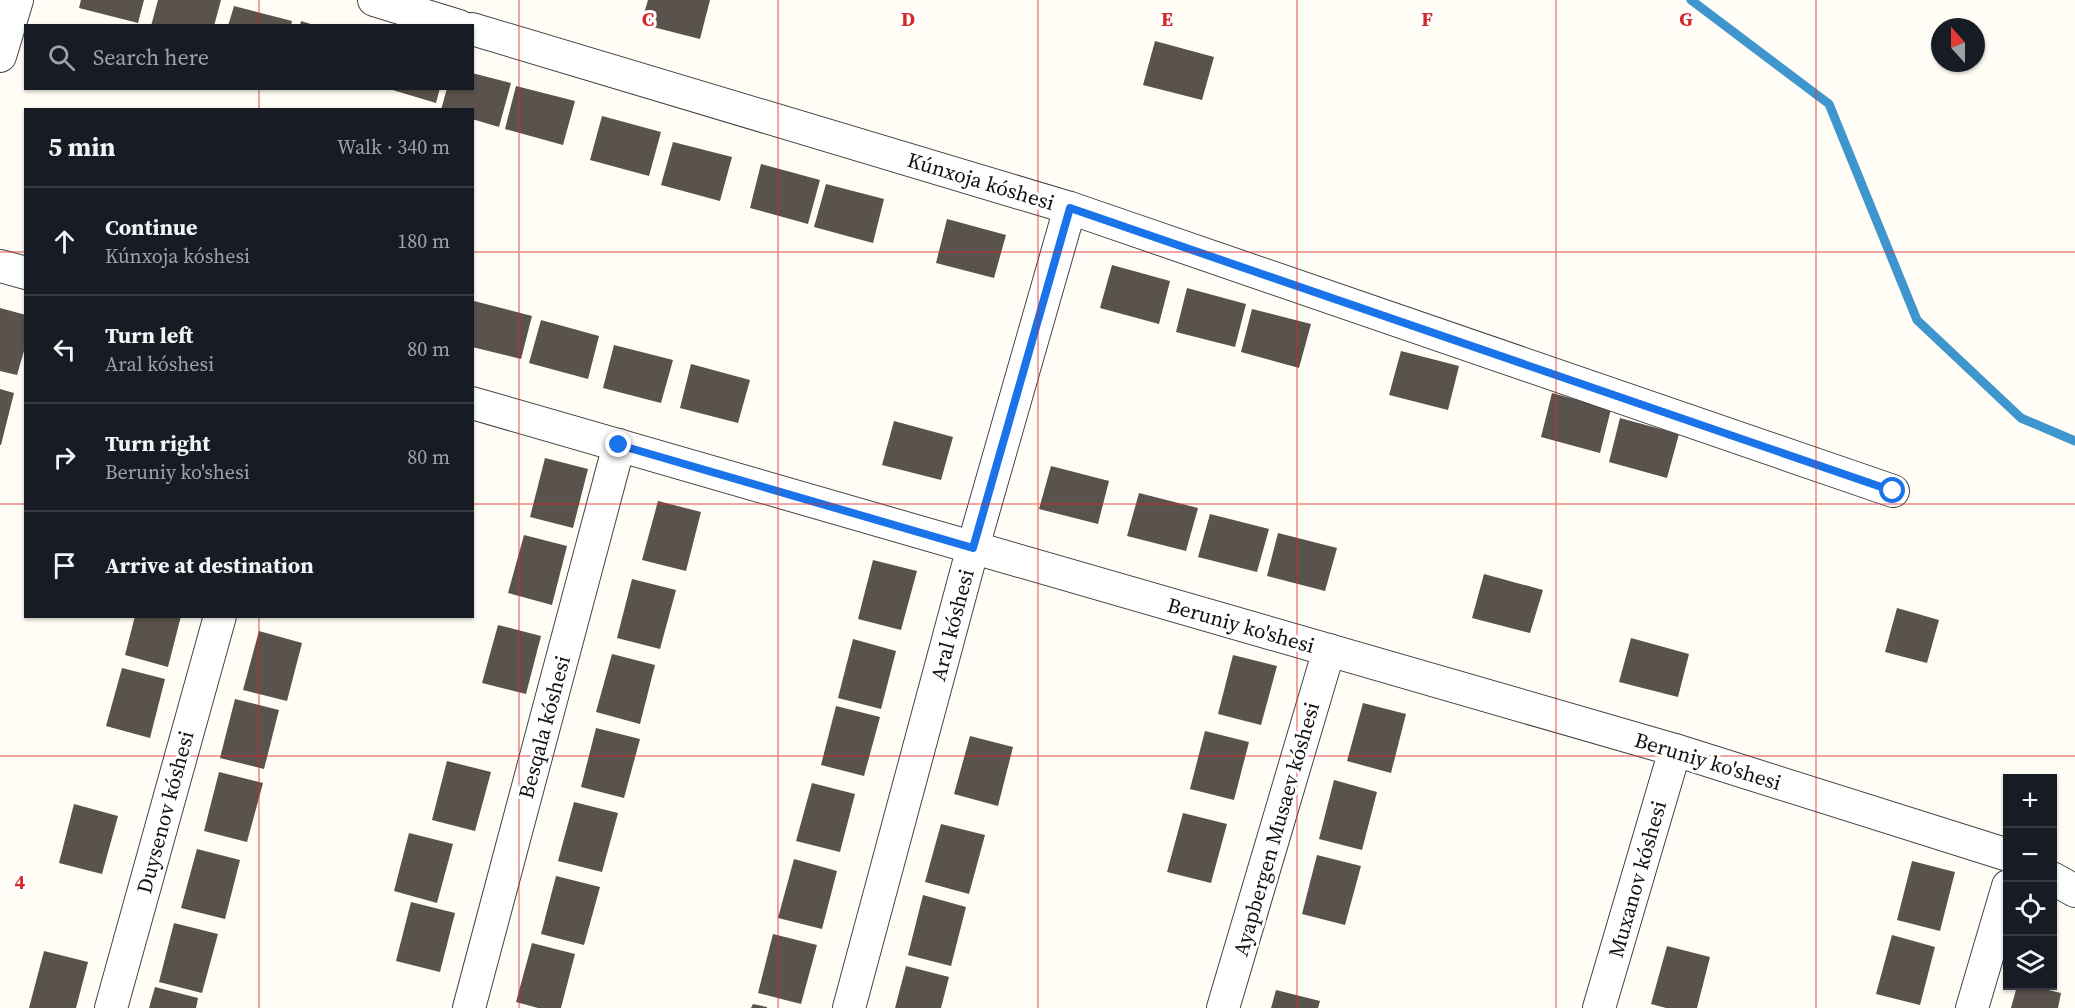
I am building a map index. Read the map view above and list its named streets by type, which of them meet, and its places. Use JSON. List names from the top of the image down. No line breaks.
{"streets":{"street":["Kúnxoja kóshesi","Aral kóshesi","Beruniy ko'shesi","Besqala kóshesi","Duysenov kóshesi","Ayapbergen Musaev kóshesi","Muxanov kóshesi"]},"crossings":[["Kúnxoja kóshesi","Aral kóshesi"],["Aral kóshesi","Beruniy ko'shesi"],["Beruniy ko'shesi","Besqala kóshesi"],["Beruniy ko'shesi","Ayapbergen Musaev kóshesi"],["Beruniy ko'shesi","Muxanov kóshesi"]],"north":"top","page":{"search":"Search here","heading":["5 min","Walk · 340 m"],"list":[["Continue","Kúnxoja kóshesi","180 m"],["Turn left","Aral kóshesi","80 m"],["Turn right","Beruniy ko'shesi","80 m"],"Arrive at destination"],"map_buttons":["+","−"]},"grid":{"columns":["C","D","E","F","G"],"rows":["4"]}}
